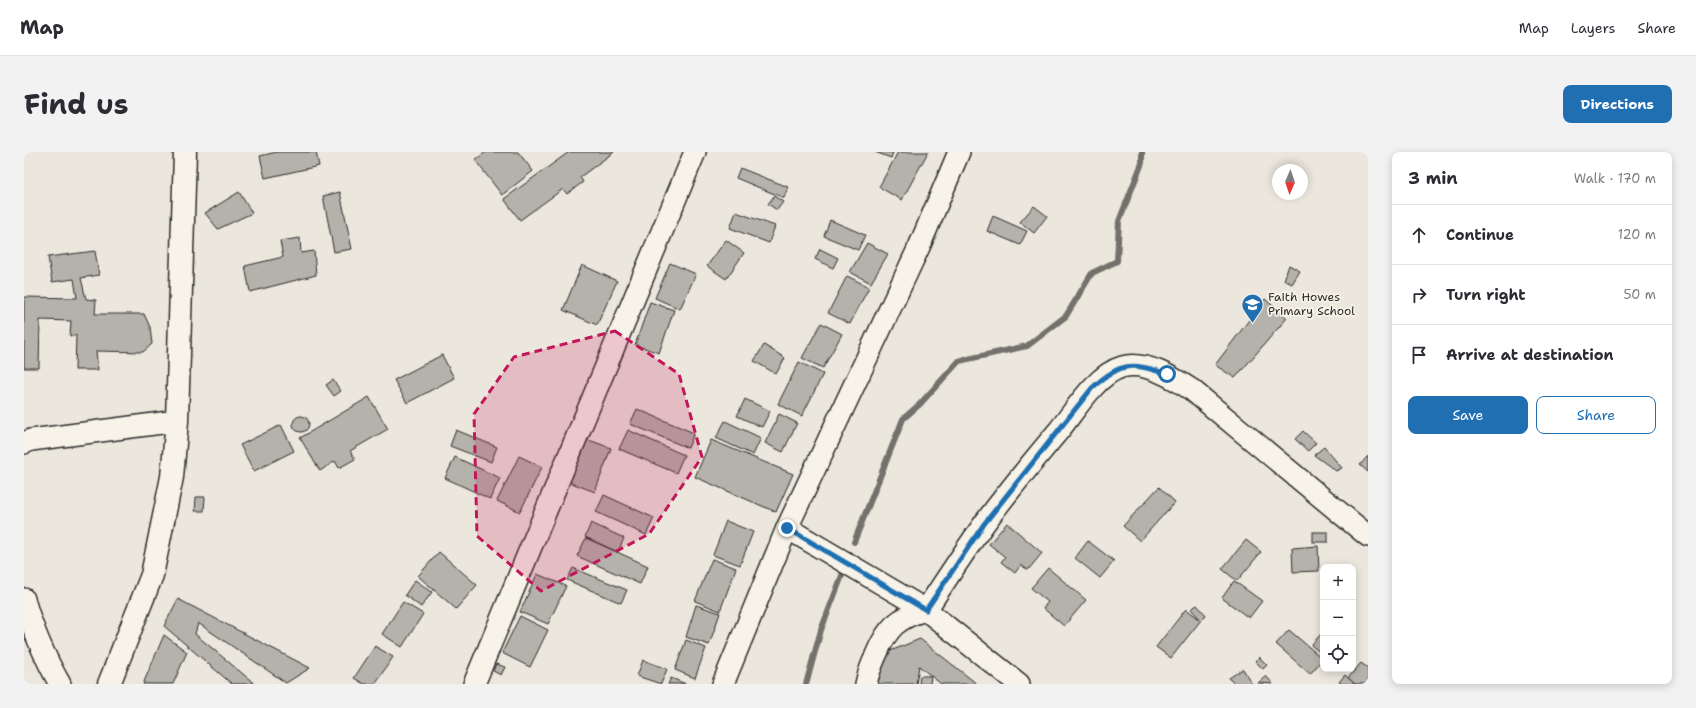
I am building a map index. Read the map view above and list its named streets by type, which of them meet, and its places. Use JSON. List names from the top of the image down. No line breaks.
{"places":{"school or university":["Faith Howes Primary School"]},"north":"bottom","page":{"header":"Map","nav":["Map","Layers","Share"],"title":"Find us","buttons":["Directions",["Save","Share"]],"heading":["3 min","Walk · 170 m"],"list":[["Continue","120 m"],["Turn right","50 m"],"Arrive at destination"],"map_buttons":["+","−"]}}
